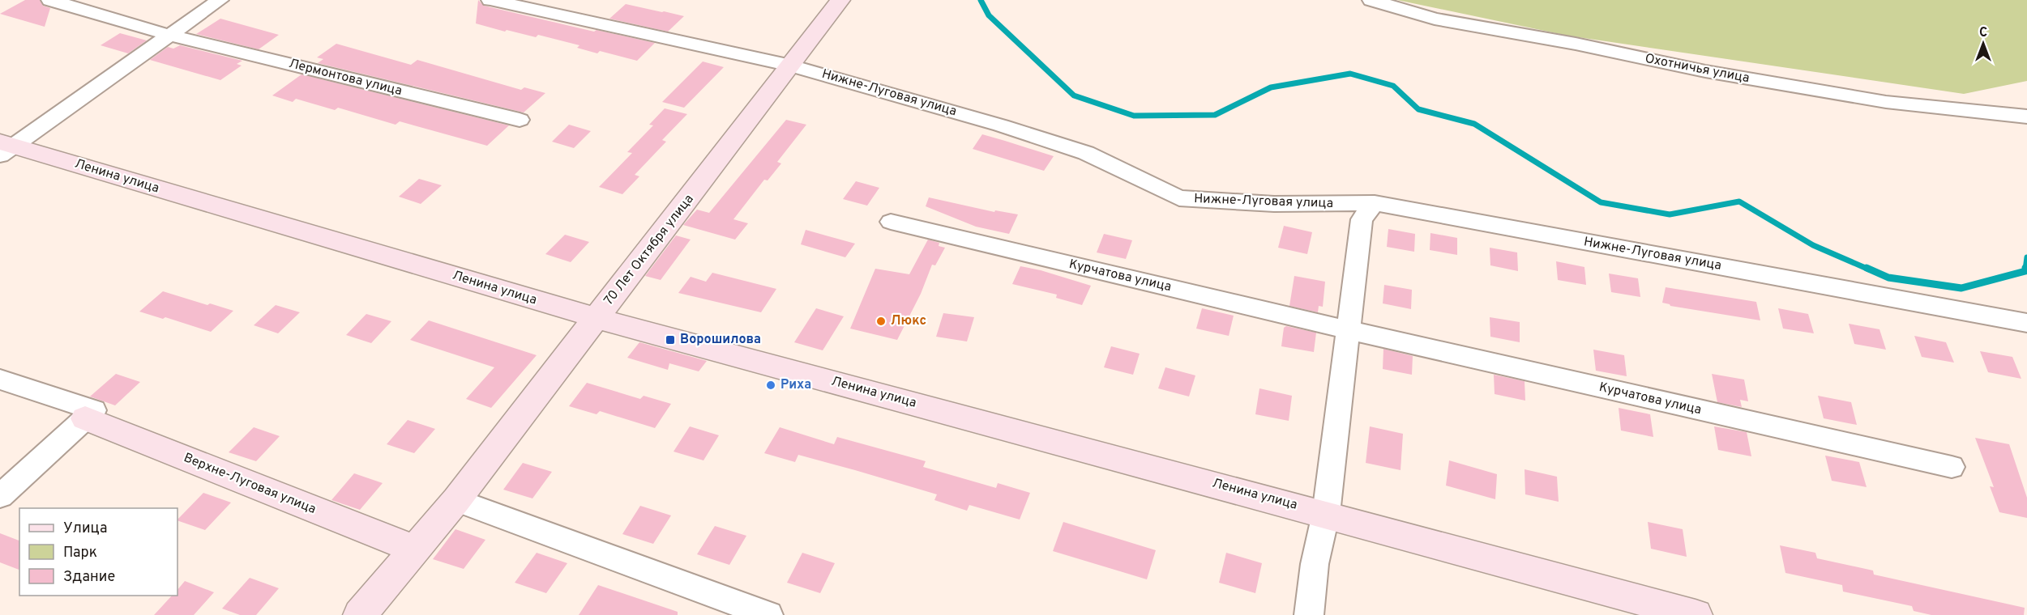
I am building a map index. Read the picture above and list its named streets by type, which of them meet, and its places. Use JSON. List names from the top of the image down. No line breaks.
{"streets":{"main road":["Ленина улица","70 Лет Октября улица","Верхне-Луговая улица"],"street":["Охотничья улица","Лермонтова улица","Нижне-Луговая улица","Курчатова улица"]},"crossings":[["Нижне-Луговая улица","70 Лет Октября улица"],["Ленина улица","70 Лет Октября улица"],["70 Лет Октября улица","Верхне-Луговая улица"]],"places":{"other":["Люкс","Риха"],"transit":["Ворошилова"]},"legend":["Улица","Парк","Здание"],"north":"top"}
